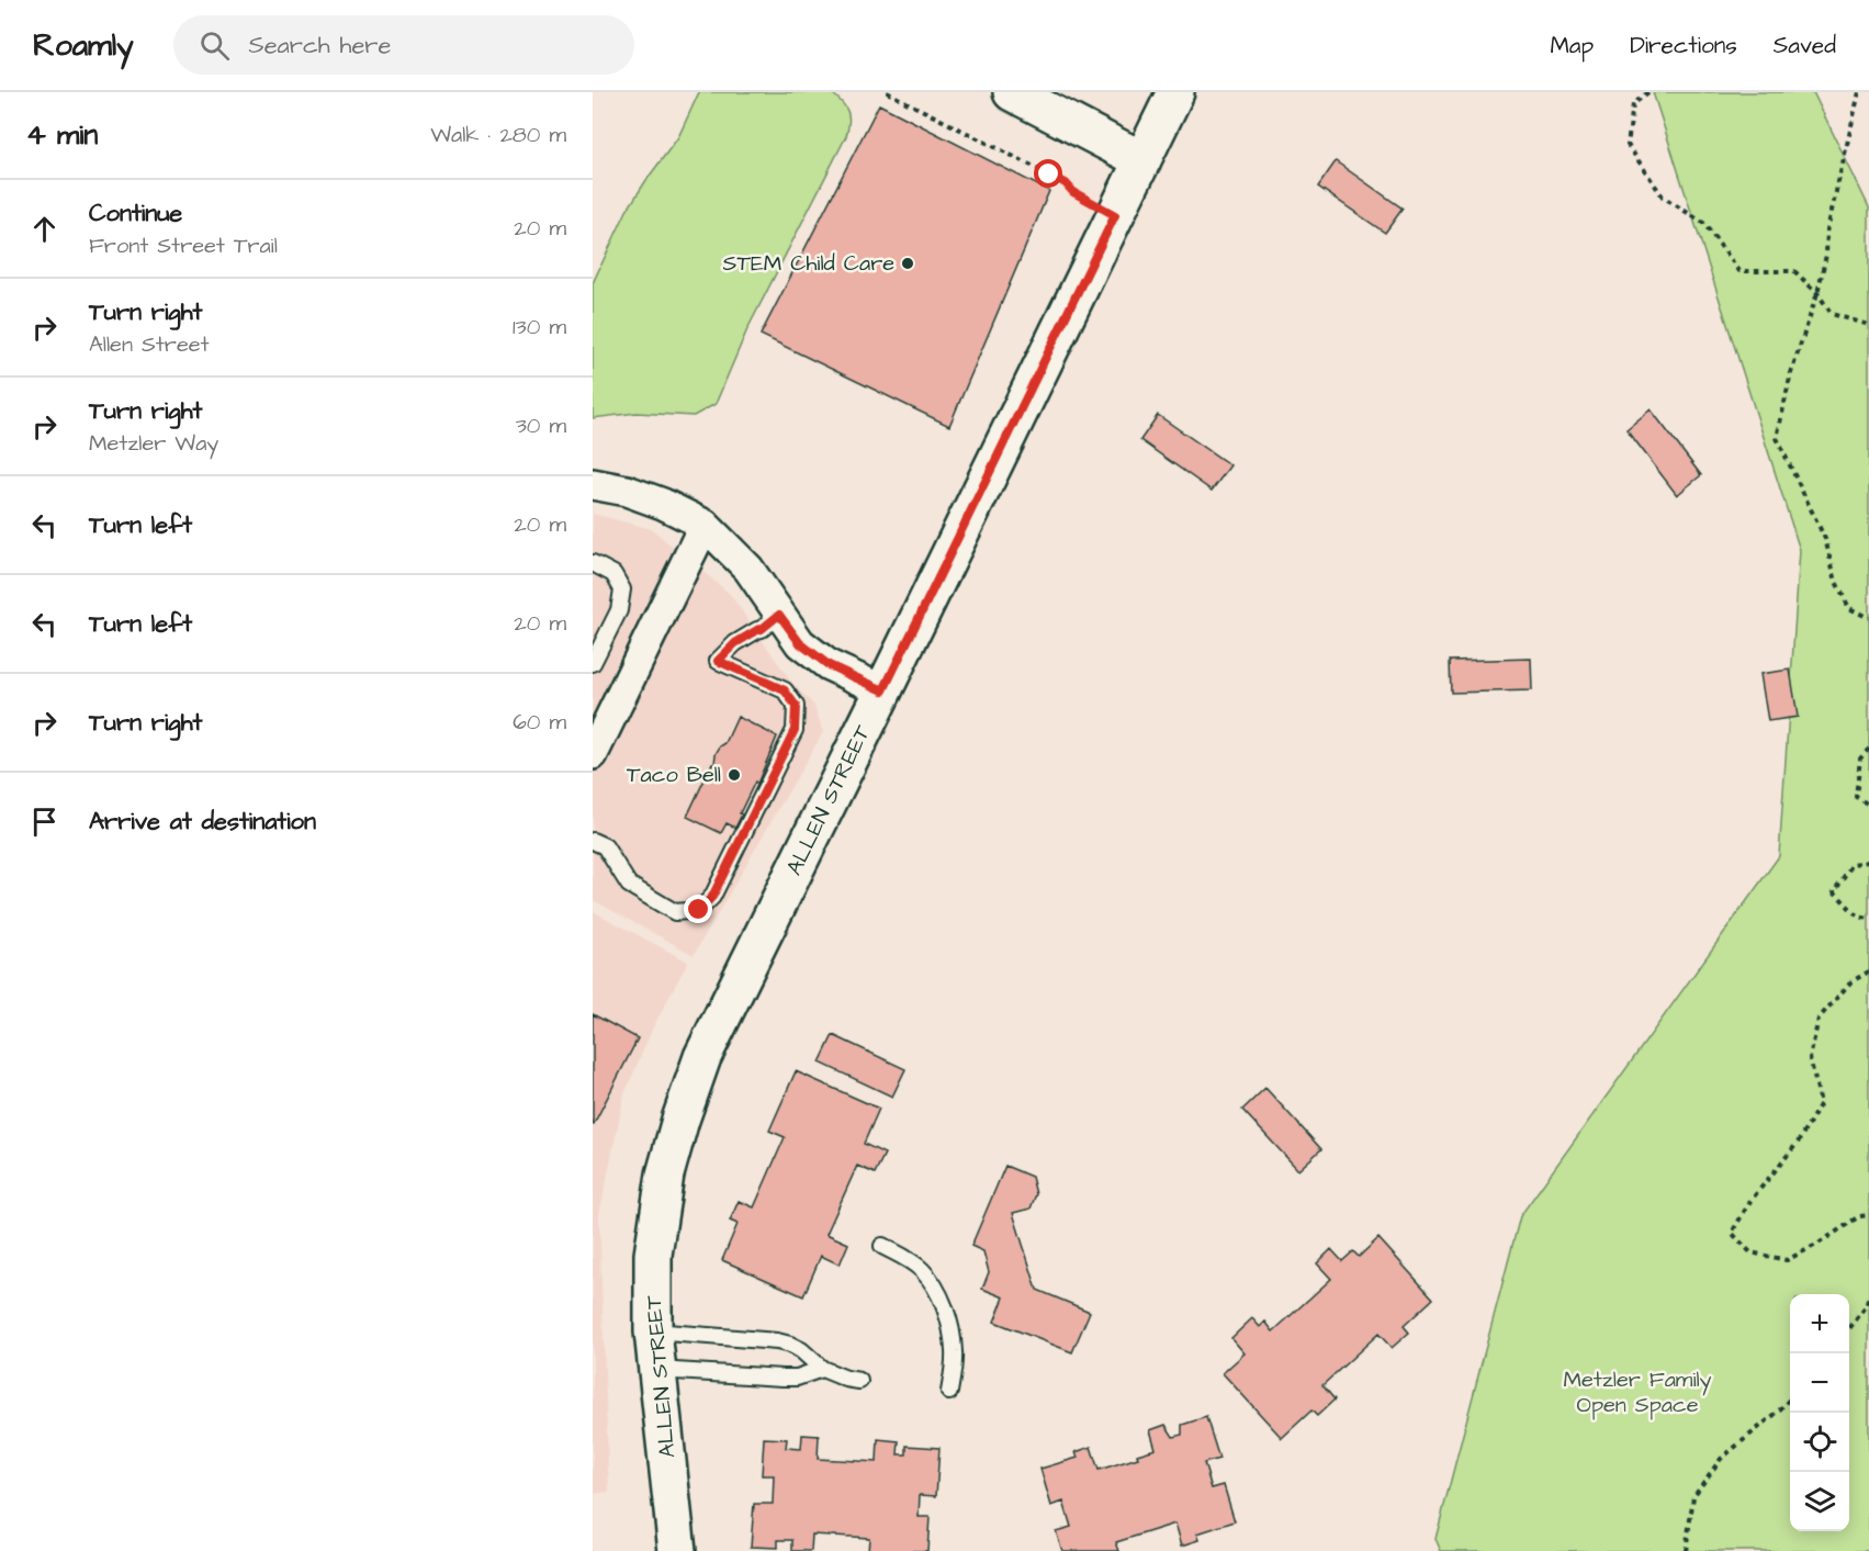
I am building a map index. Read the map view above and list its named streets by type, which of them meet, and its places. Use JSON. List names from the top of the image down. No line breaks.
{"streets":{"street":["ALLEN STREET"]},"parks":["Metzler Family Open Space"],"places":["STEM Child Care","Taco Bell"],"page":{"header":"Roamly","search":"Search here","nav":["Map","Directions","Saved"],"heading":["4 min","Walk · 280 m"],"list":[["Continue","Front Street Trail","20 m"],["Turn right","Allen Street","130 m"],["Turn right","Metzler Way","30 m"],["Turn left","20 m"],["Turn left","20 m"],["Turn right","60 m"],"Arrive at destination"],"map_buttons":["+","−"]}}
